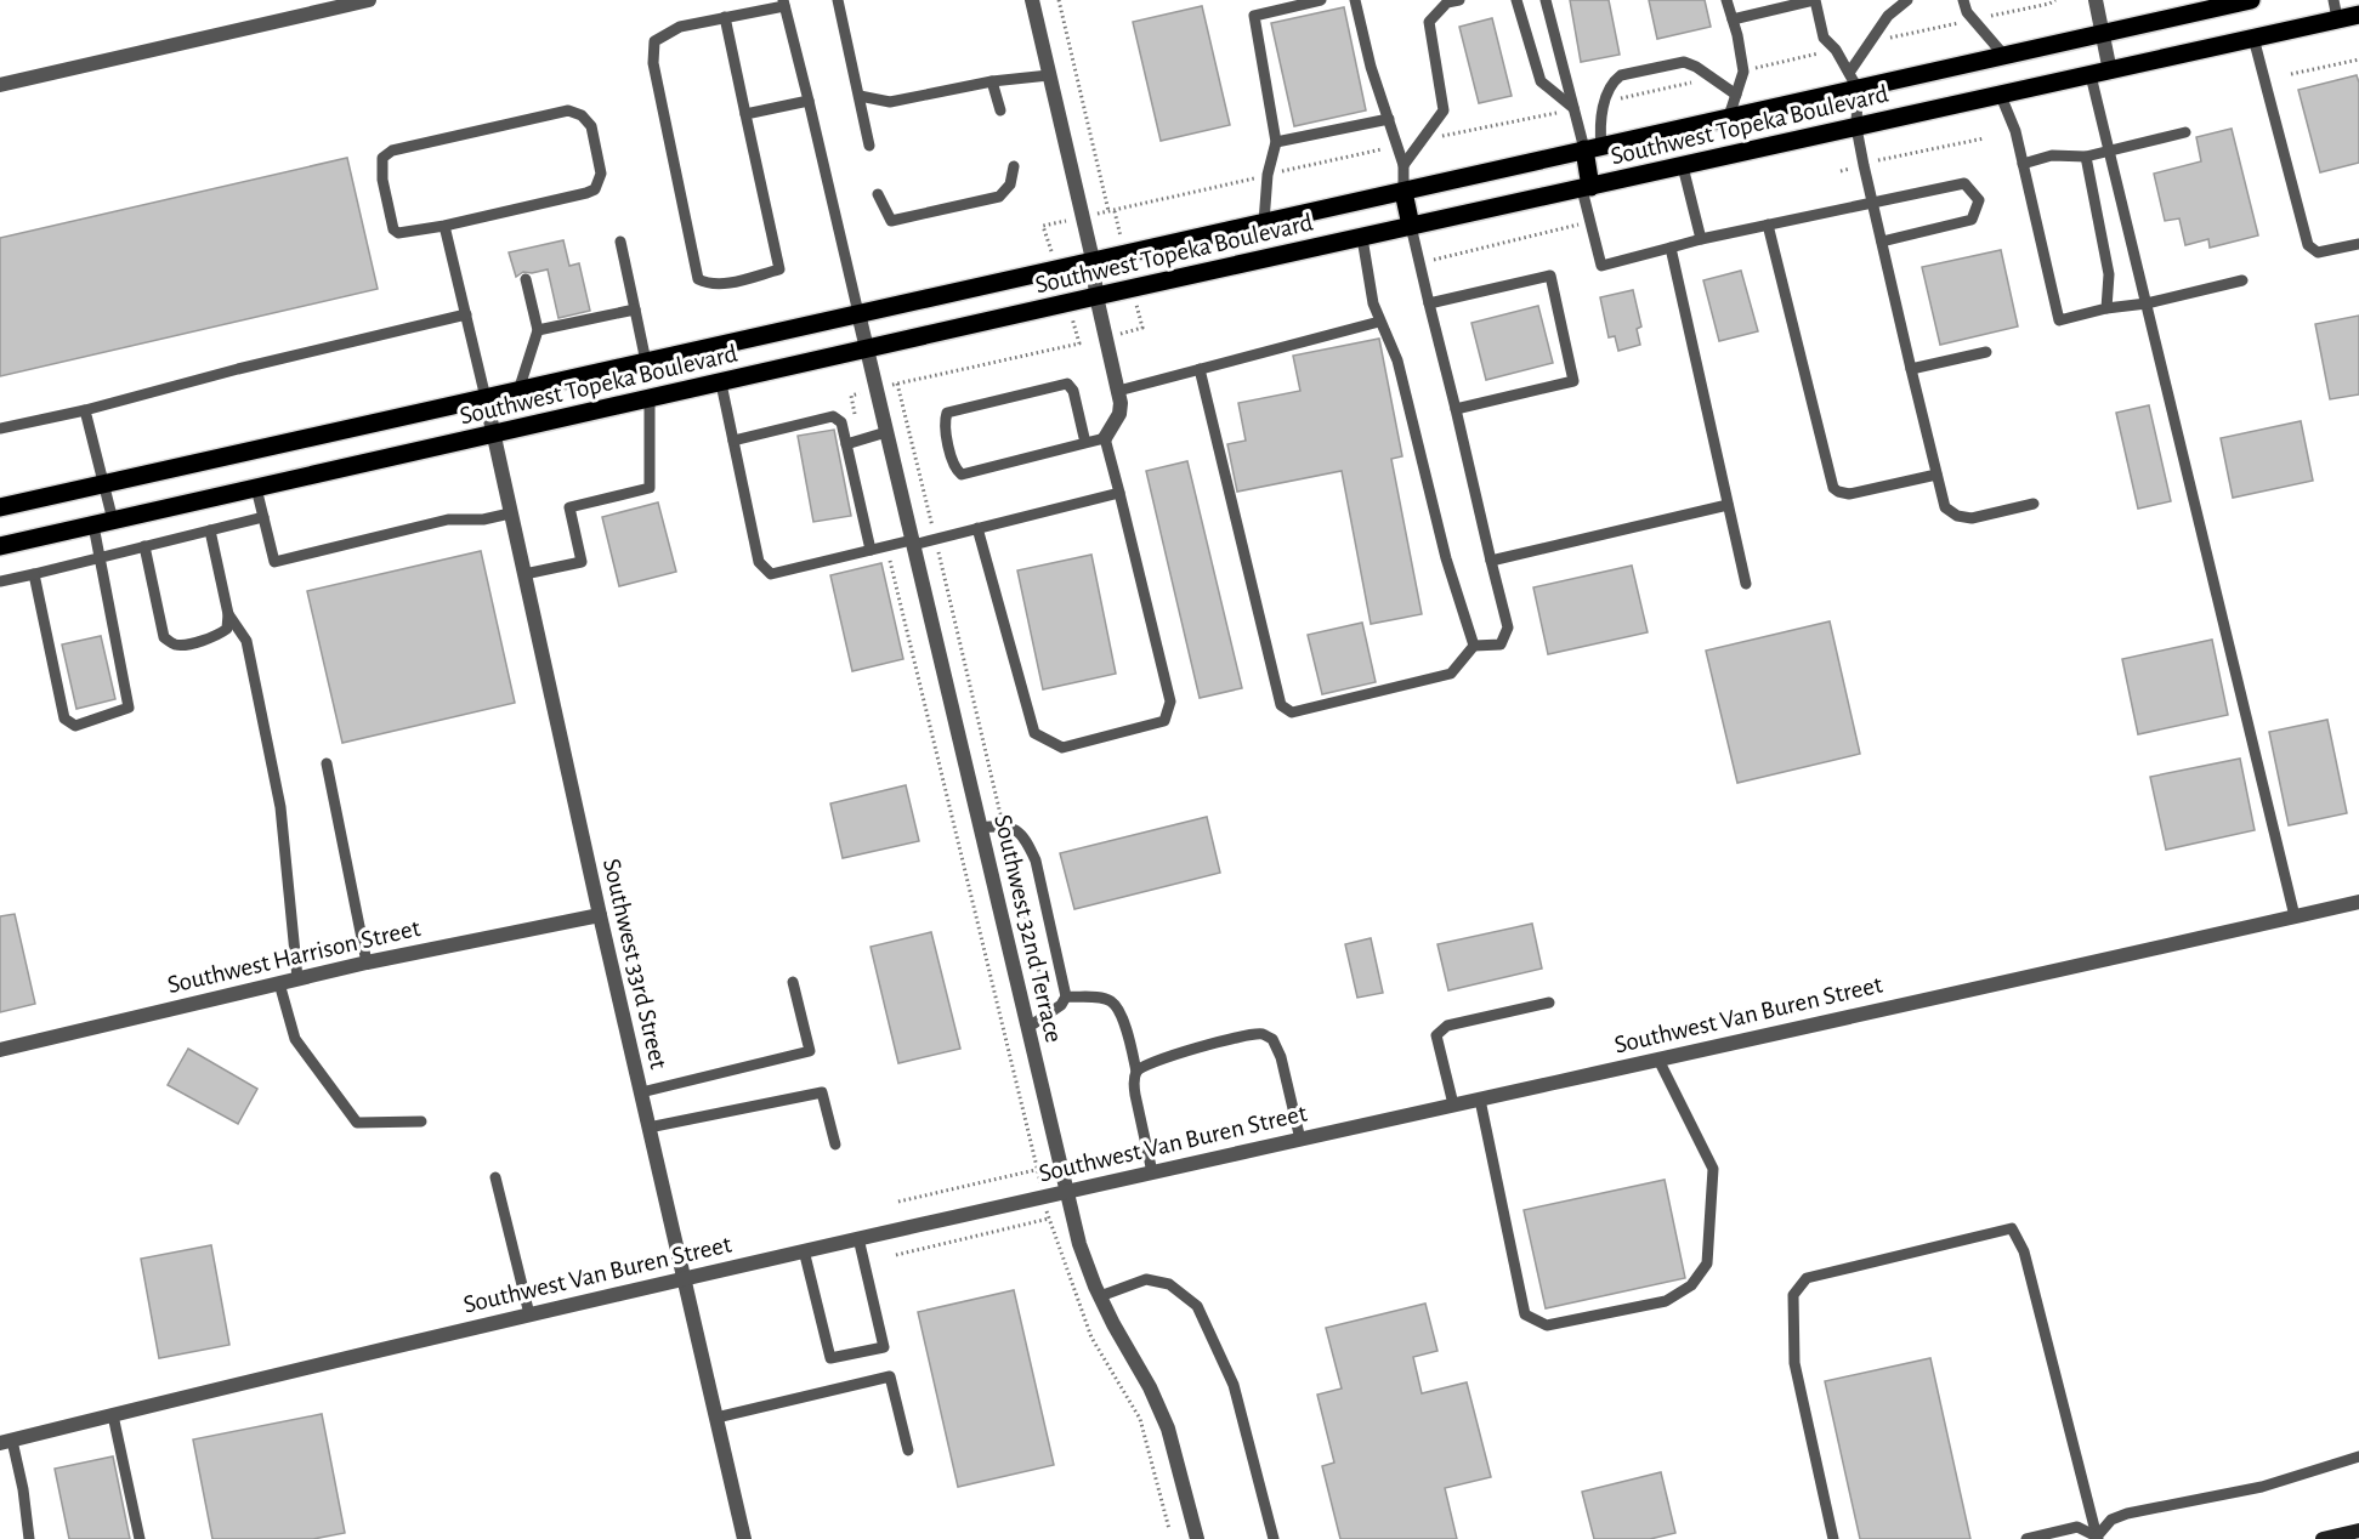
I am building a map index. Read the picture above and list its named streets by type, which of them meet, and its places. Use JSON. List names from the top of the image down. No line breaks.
{"streets":{"main road":["Southwest Topeka Boulevard"],"street":["Southwest 32nd Terrace","Southwest Harrison Street","Southwest 33rd Street","Southwest Van Buren Street"]},"crossings":[["Southwest Topeka Boulevard","Southwest 32nd Terrace"],["Southwest Topeka Boulevard","Southwest 33rd Street"],["Southwest 32nd Terrace","Southwest Van Buren Street"],["Southwest Harrison Street","Southwest 33rd Street"],["Southwest 33rd Street","Southwest Van Buren Street"]]}
